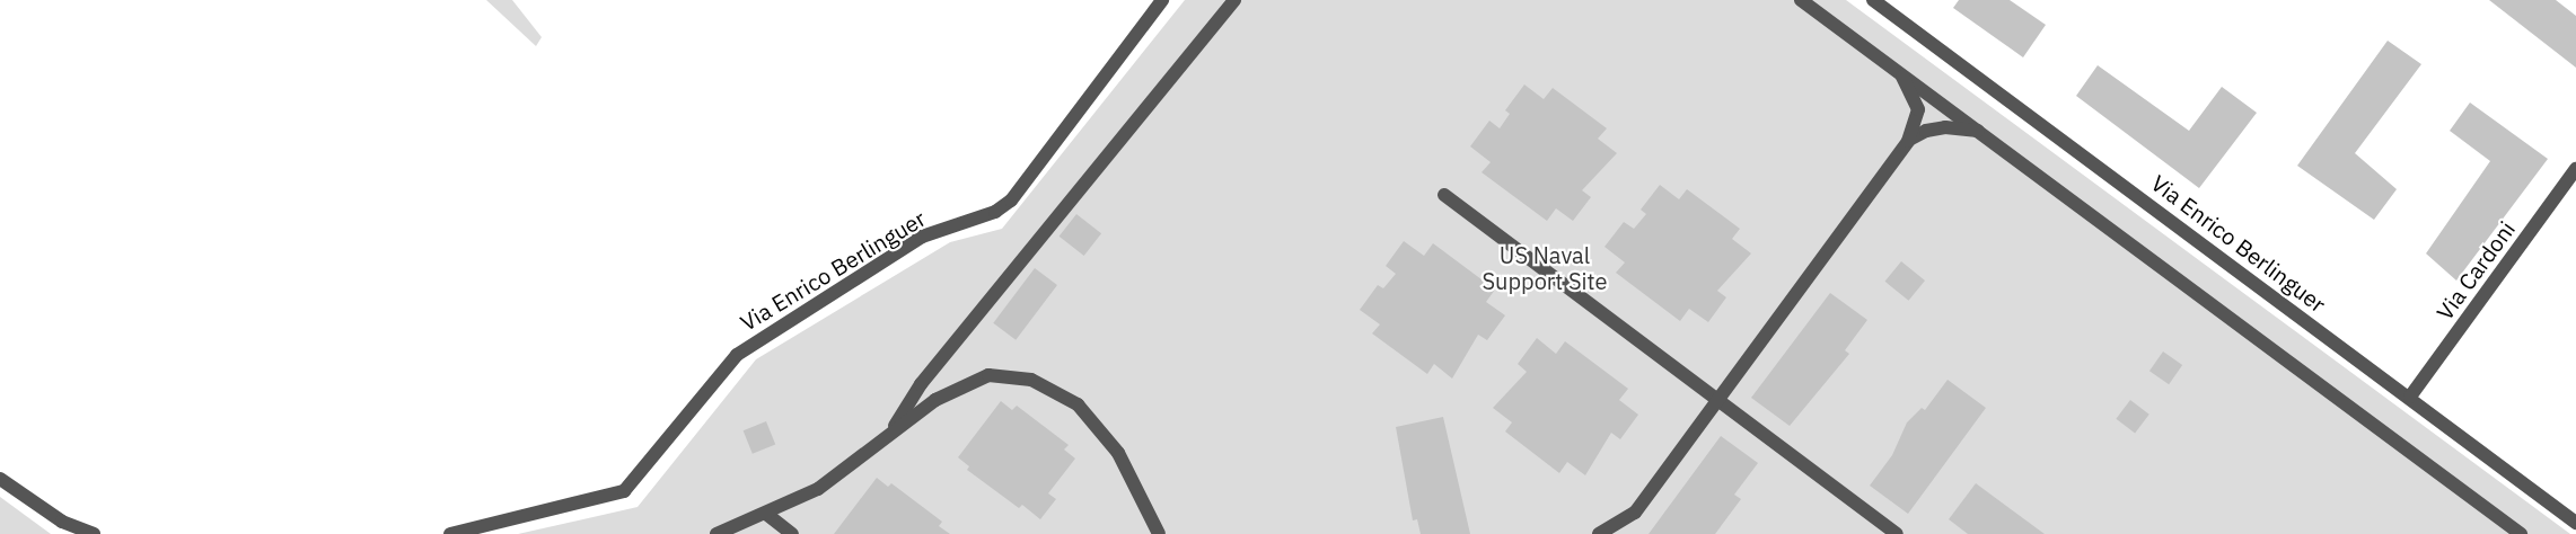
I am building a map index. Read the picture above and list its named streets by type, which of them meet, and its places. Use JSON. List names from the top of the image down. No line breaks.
{"streets":{"street":["Via Enrico Berlinguer","Via Cardoni"]},"crossings":[["Via Enrico Berlinguer","Via Cardoni"]],"parks":["US Naval Support Site"]}
